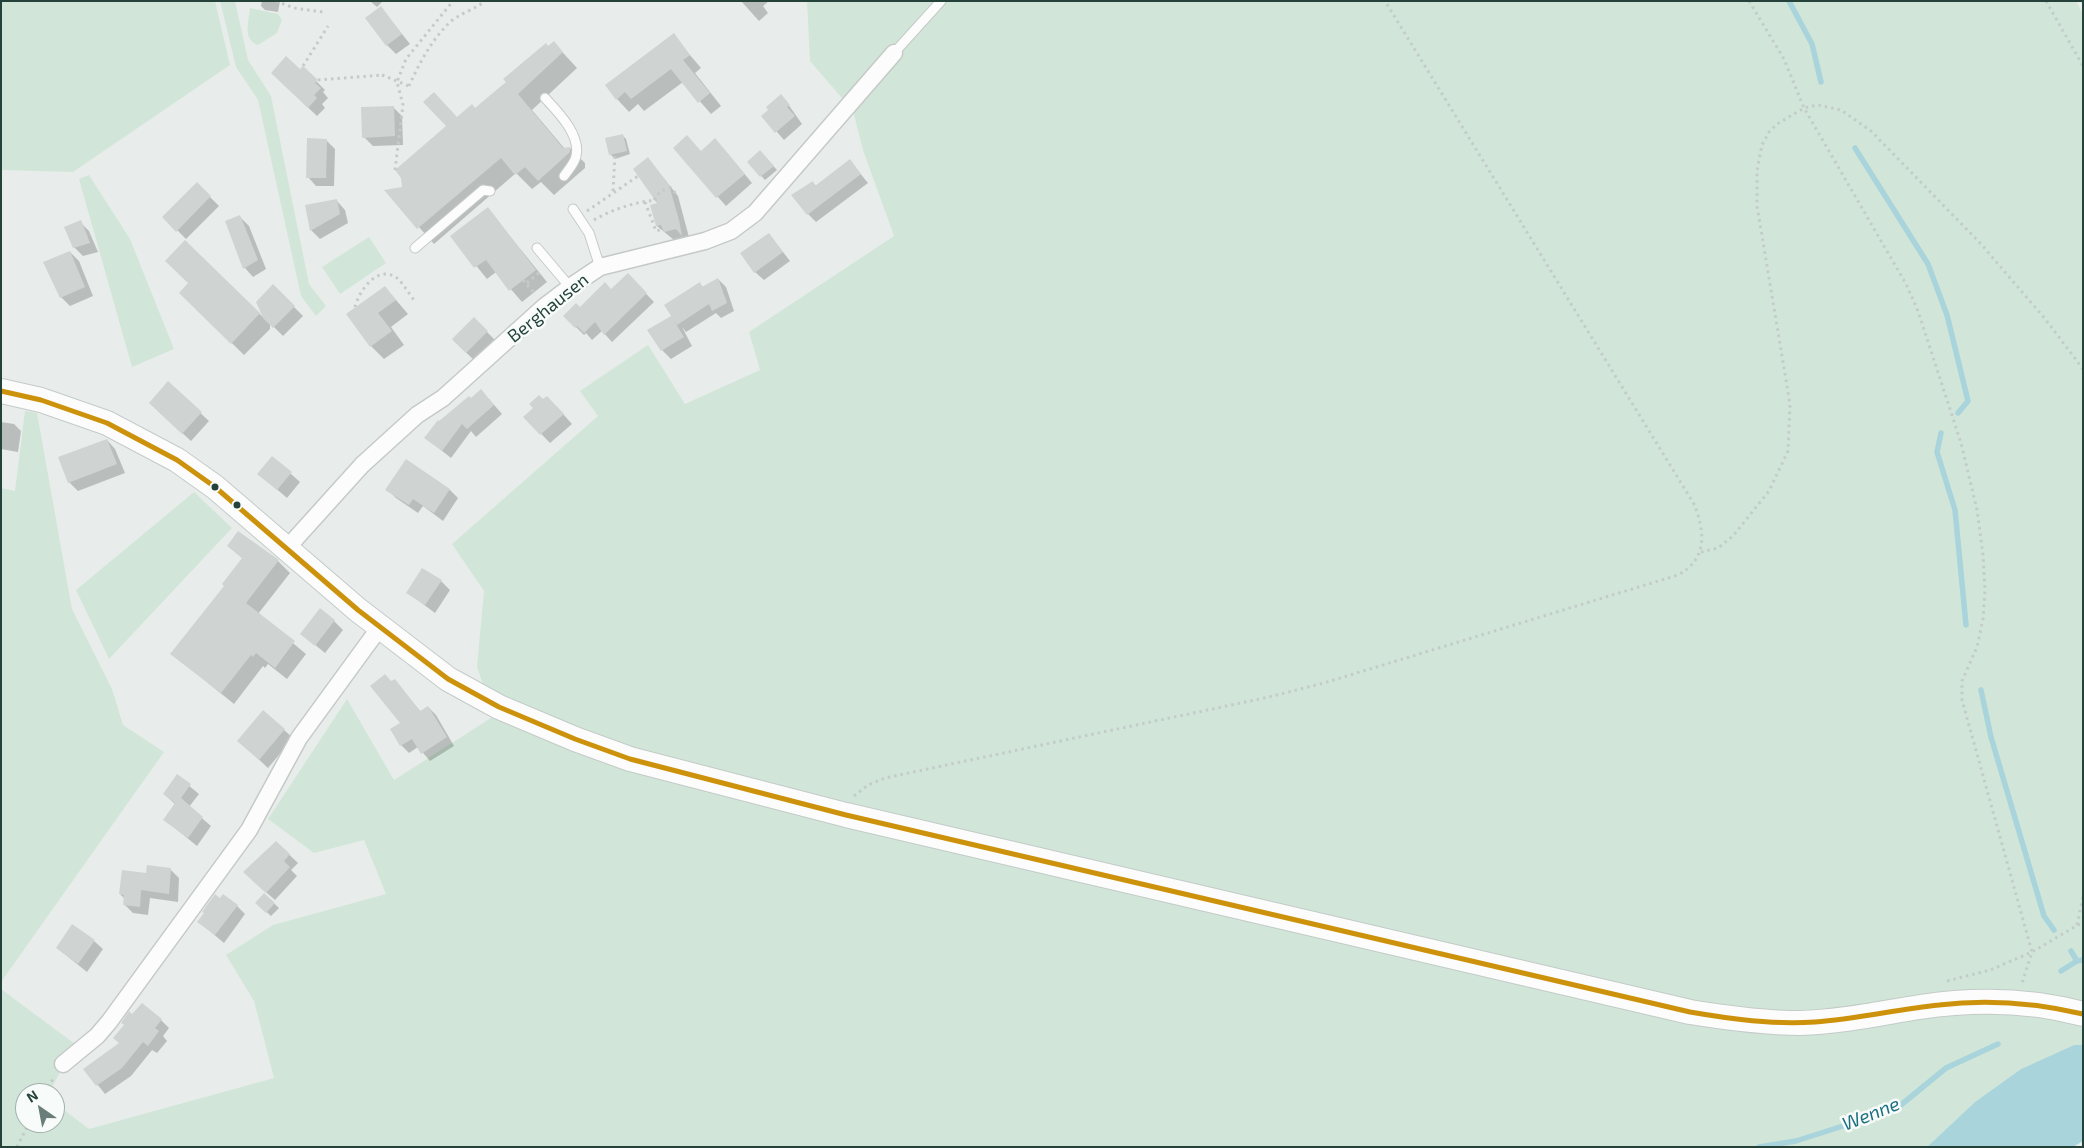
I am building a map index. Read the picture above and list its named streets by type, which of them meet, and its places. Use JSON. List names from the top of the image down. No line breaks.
{"streets":{"street":["Berghausen"]},"water":["Wenne"],"north":"top left"}
